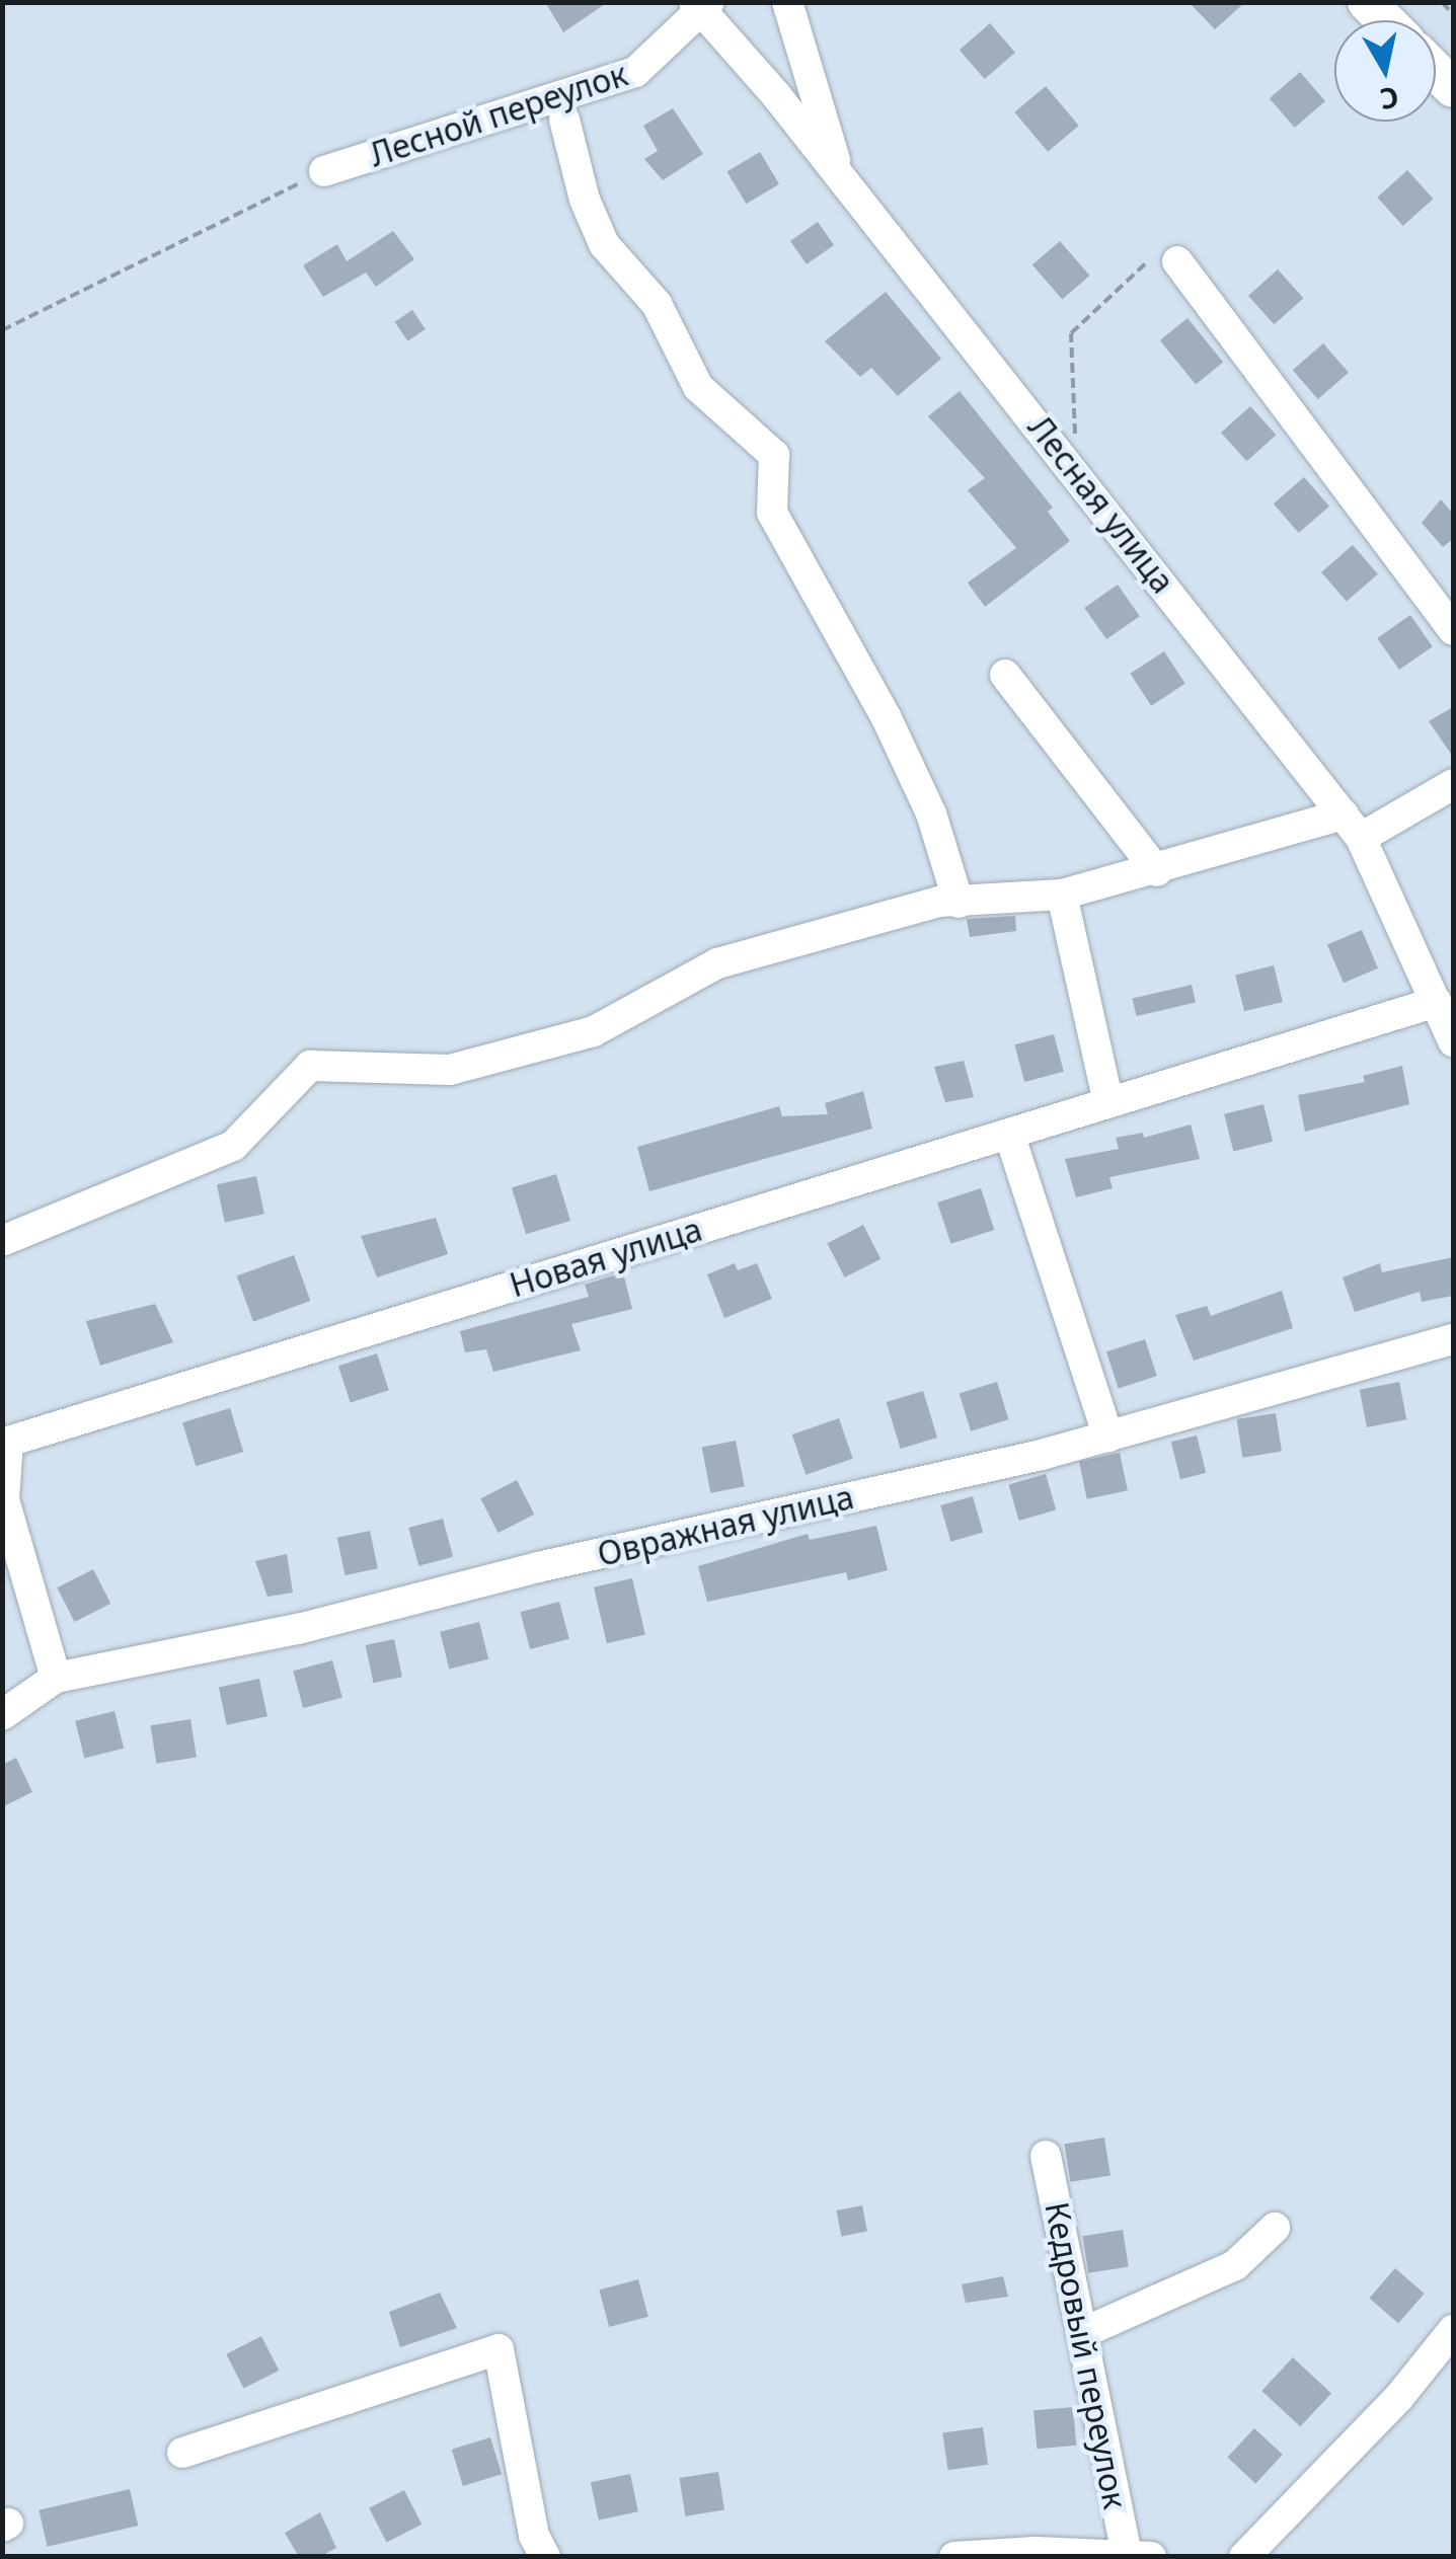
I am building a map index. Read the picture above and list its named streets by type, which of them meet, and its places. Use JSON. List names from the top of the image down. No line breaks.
{"streets":{"street":["Лесной переулок","Лесная улица","Новая улица","Овражная улица","Кедровый переулок"]},"crossings":[["Лесной переулок","Лесная улица"],["Лесная улица","Новая улица"],["Новая улица","Овражная улица"]],"north":"bottom"}
